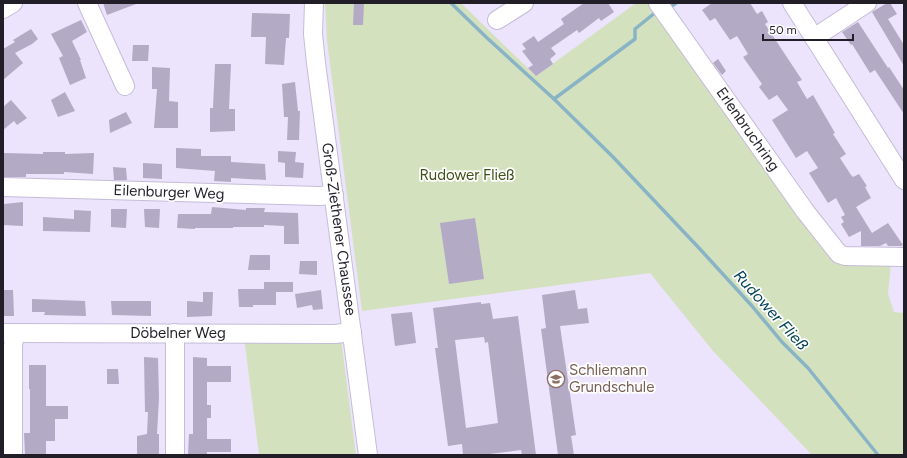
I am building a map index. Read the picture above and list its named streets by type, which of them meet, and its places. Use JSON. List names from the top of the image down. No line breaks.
{"streets":{"street":["Erlenbruchring","Eilenburger Weg","Groß-Ziethener Chaussee","Döbelner Weg"]},"crossings":[["Eilenburger Weg","Groß-Ziethener Chaussee"],["Groß-Ziethener Chaussee","Döbelner Weg"]],"water":["Rudower Fließ"],"parks":["Rudower Fließ"],"places":{"school or university":["Schliemann Grundschule"]},"scale_bar":"50 m"}
